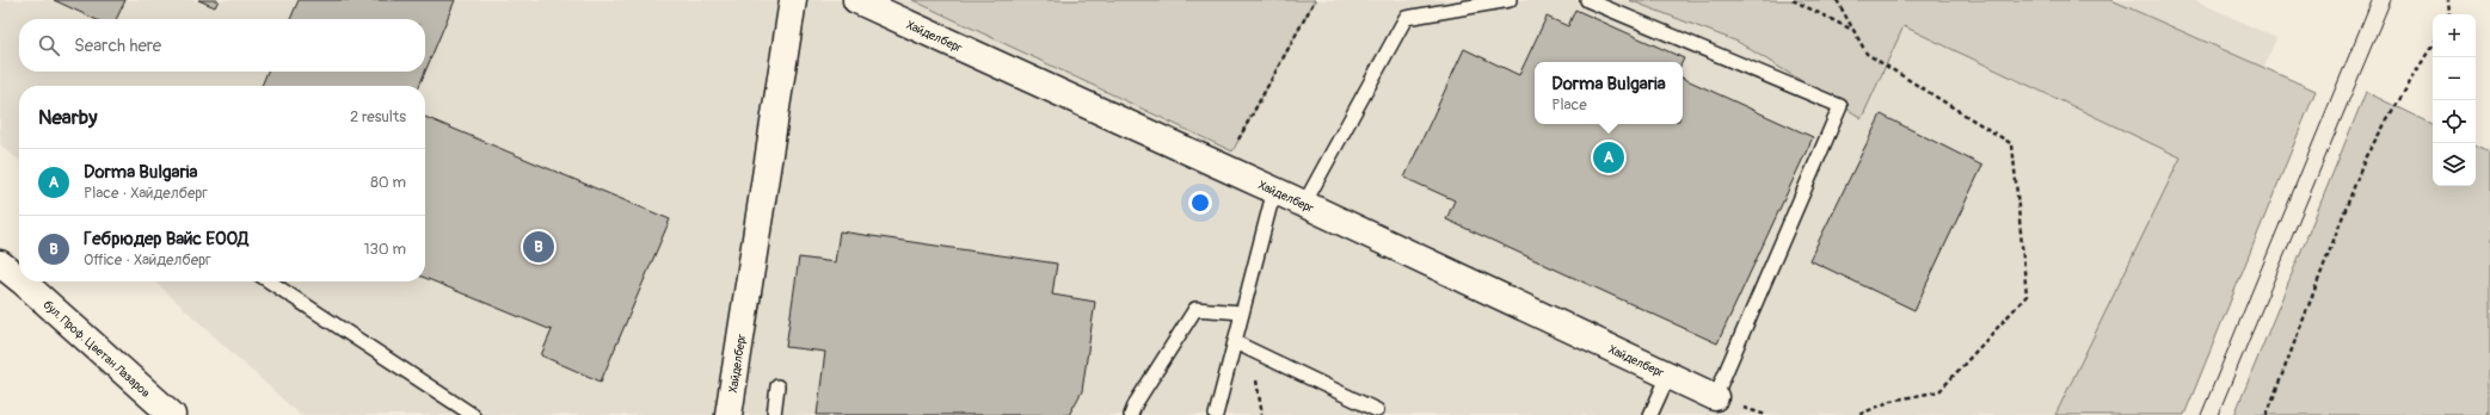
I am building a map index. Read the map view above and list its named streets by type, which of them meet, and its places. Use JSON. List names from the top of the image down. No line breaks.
{"streets":{"street":["Хайделберг","бул. Проф. Цветан Лазаров"]},"page":{"map_buttons":["+","−"],"search":"Search here","popup":["Dorma Bulgaria","Place"],"heading":["Nearby","2 results"],"pins":["A","B"],"list":[{"mark":"A","name":"Dorma Bulgaria","note":"Place · Хайделберг","value":"80 m"},{"mark":"B","name":"Гебрюдер Вайс ЕООД","note":"Office · Хайделберг","value":"130 m"}]}}
